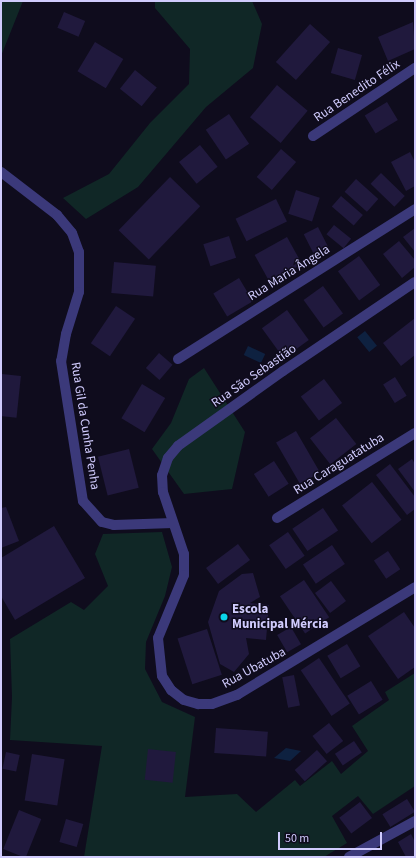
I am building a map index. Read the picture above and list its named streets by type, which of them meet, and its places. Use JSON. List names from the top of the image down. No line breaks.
{"streets":{"street":["Rua Benedito Félix","Rua Maria Ângela","Rua São Sebastião","Rua Gil da Cunha Penha","Rua Caraguatatuba","Rua Ubatuba"]},"crossings":[["Rua São Sebastião","Rua Gil da Cunha Penha"],["Rua São Sebastião","Rua Ubatuba"],["Rua Gil da Cunha Penha","Rua Ubatuba"]],"places":["Escola Municipal Mércia"],"scale_bar":"50 m"}
